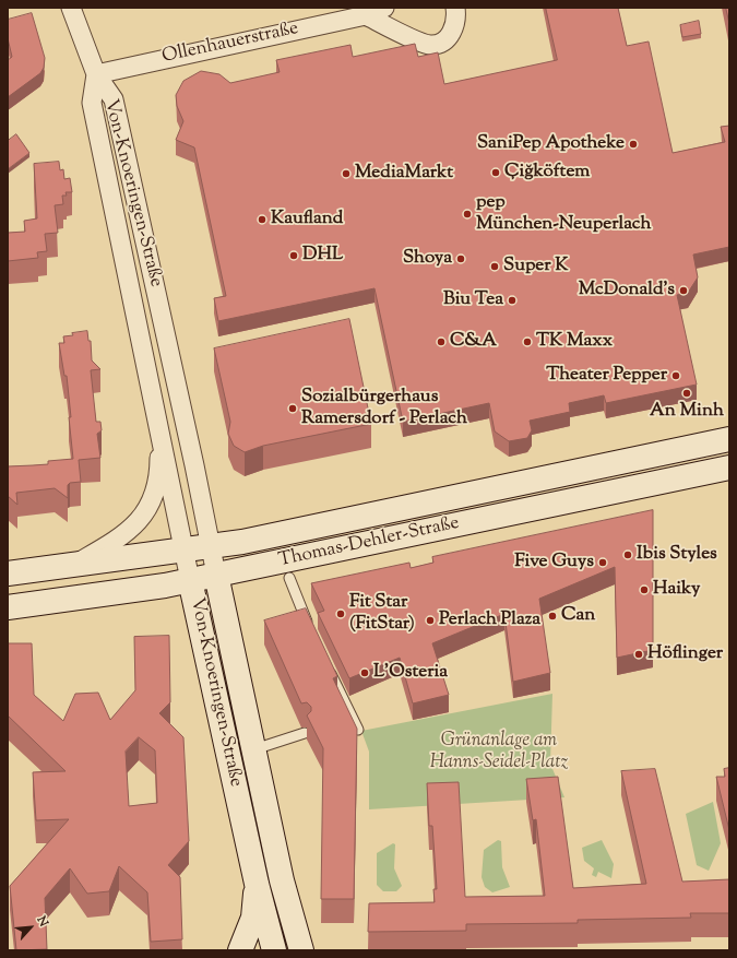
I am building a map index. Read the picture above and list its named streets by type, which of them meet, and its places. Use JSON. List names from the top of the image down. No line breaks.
{"streets":{"main road":["Von-Knoeringen-Straße","Thomas-Dehler-Straße"],"street":["Ollenhauerstraße"]},"crossings":[["Ollenhauerstraße","Von-Knoeringen-Straße"],["Von-Knoeringen-Straße","Thomas-Dehler-Straße"]],"parks":["Grünanlage am Hanns-Seidel-Platz"],"places":["SaniPep Apotheke","Çiğköftem","MediaMarkt","pep München-Neuperlach","Kaufland","DHL","Shoya","Super K","McDonald's","Biu Tea","C&A","TK Maxx","Theater Pepper","An Minh","Sozialbürgerhaus Ramersdorf - Perlach","Ibis Styles","Five Guys","Haiky","Fit Star (FitStar)","Can","Perlach Plaza","Höflinger","L'Osteria"],"north":"top right"}
